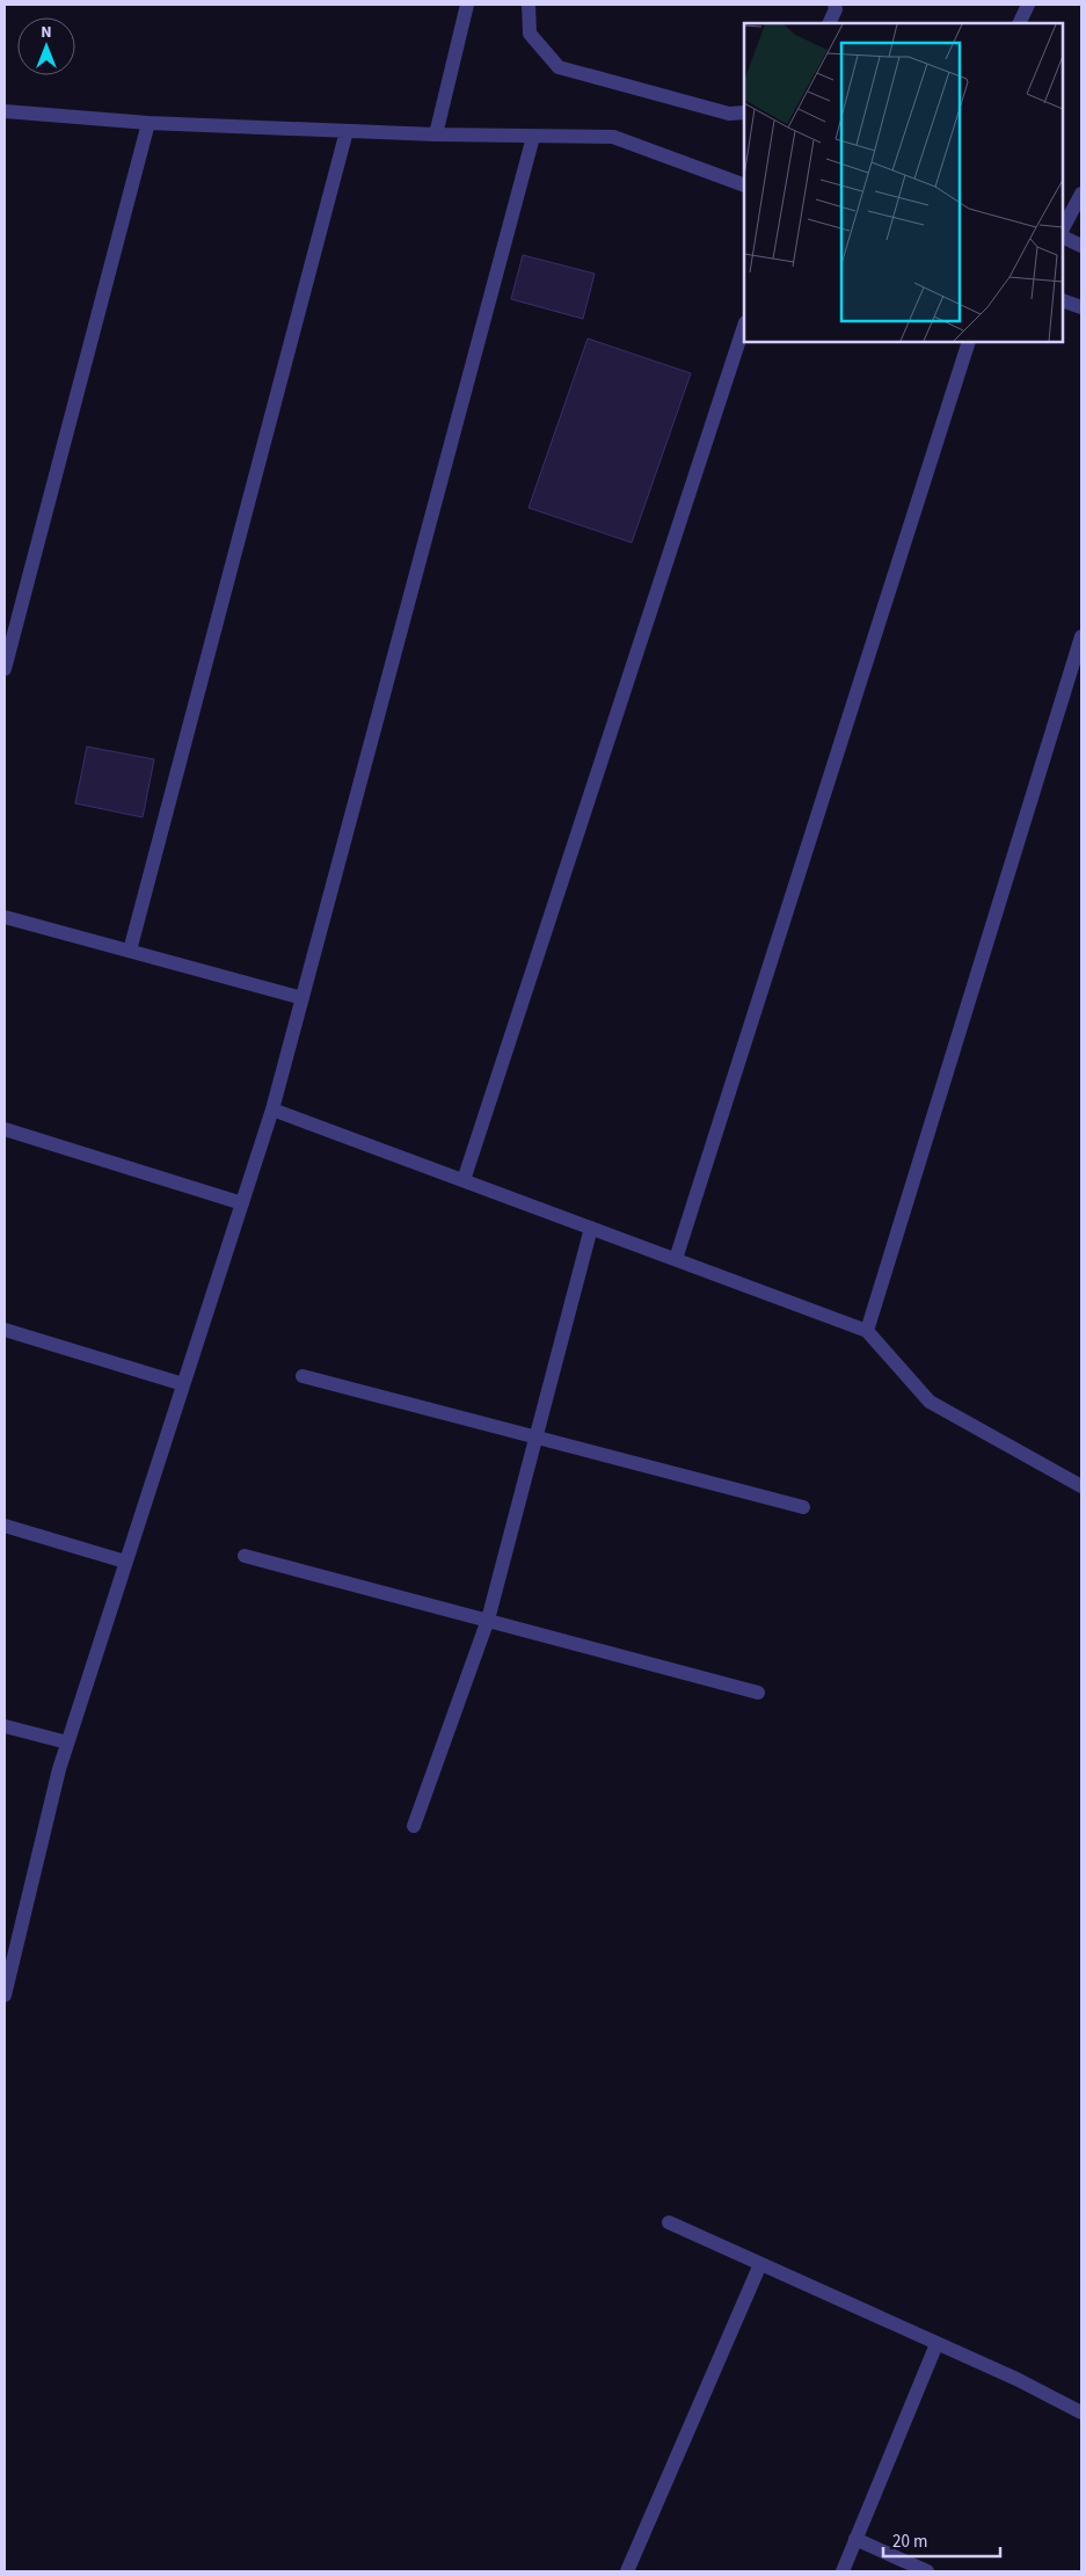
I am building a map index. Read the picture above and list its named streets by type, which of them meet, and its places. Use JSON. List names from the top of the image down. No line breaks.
{"scale_bar":"20 m","north":"top"}
